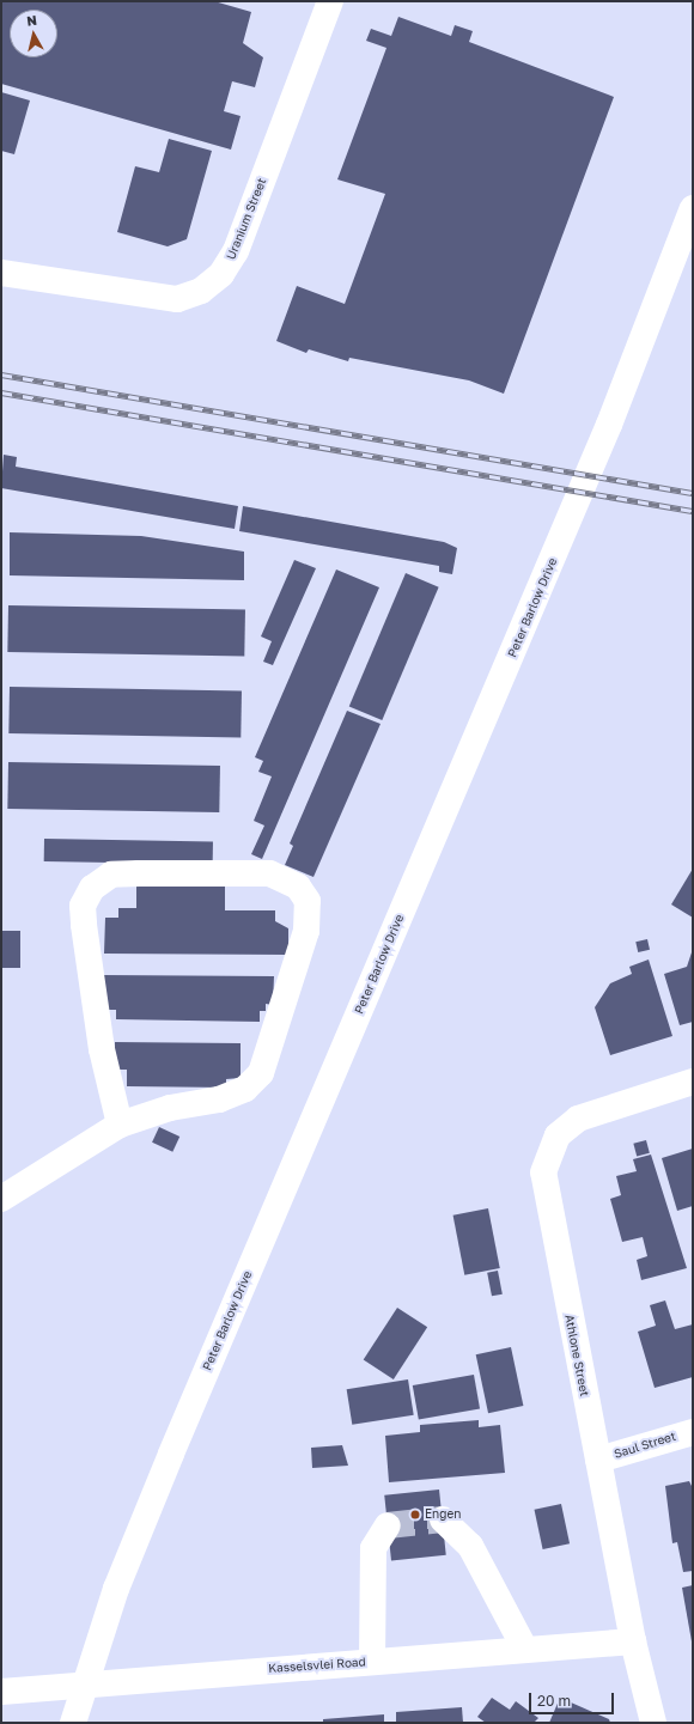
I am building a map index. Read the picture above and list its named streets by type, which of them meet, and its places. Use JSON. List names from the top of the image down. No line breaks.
{"streets":{"street":["Uranium Street","Peter Barlow Drive","Athlone Street","Saul Street","Kasselsvlei Road"]},"crossings":[["Peter Barlow Drive","Kasselsvlei Road"],["Athlone Street","Saul Street"],["Athlone Street","Kasselsvlei Road"]],"places":["Engen"],"scale_bar":"20 m","north":"top"}
